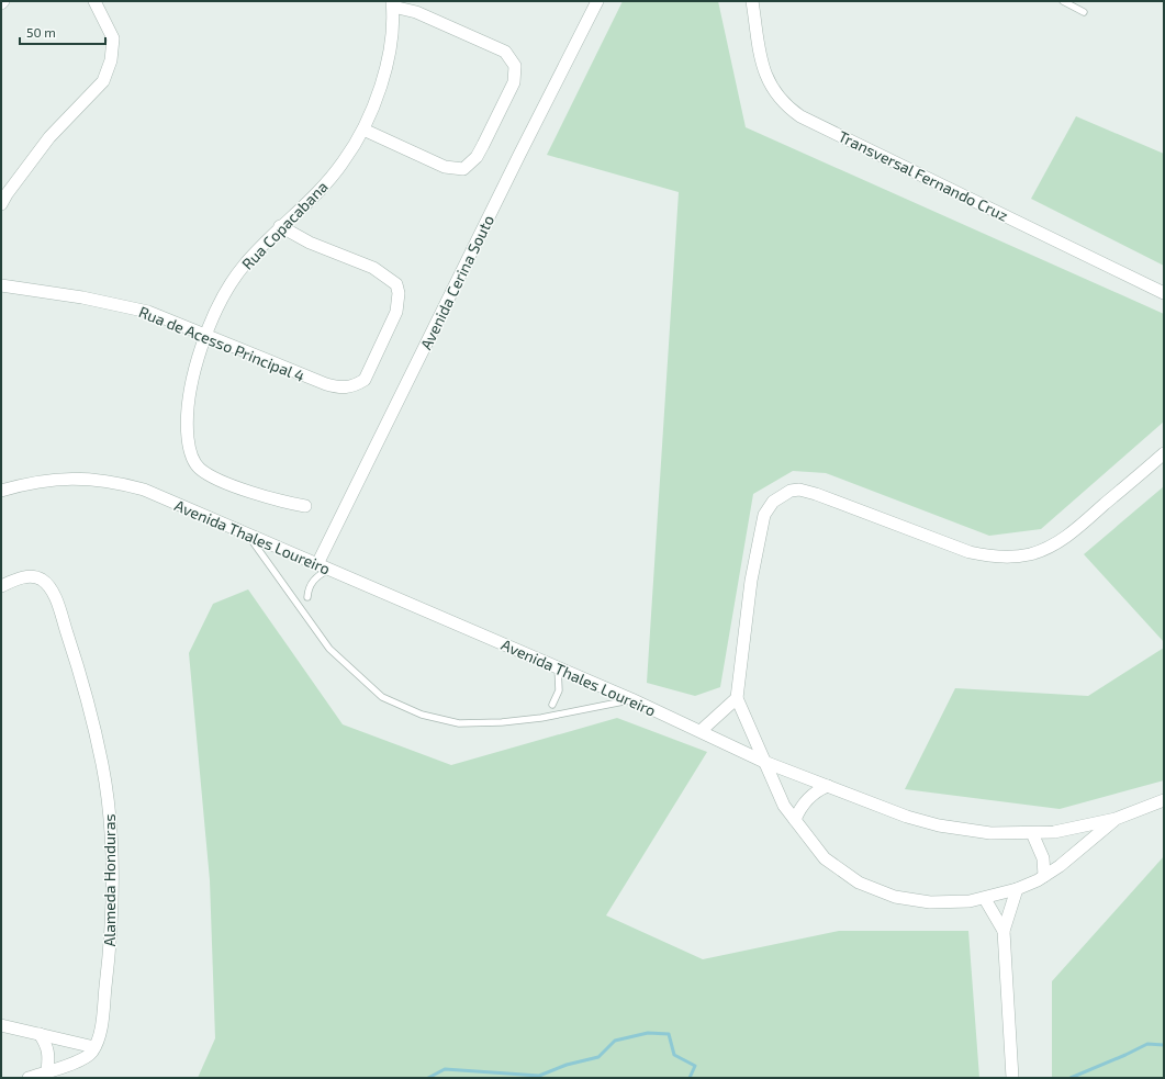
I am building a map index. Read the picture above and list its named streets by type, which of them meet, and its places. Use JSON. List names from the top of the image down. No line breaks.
{"streets":{"street":["Transversal Fernando Cruz","Rua Copacabana","Avenida Cerina Souto","Rua de Acesso Principal 4","Avenida Thales Loureiro","Alameda Honduras"]},"crossings":[["Rua Copacabana","Rua de Acesso Principal 4"],["Avenida Cerina Souto","Avenida Thales Loureiro"]],"scale_bar":"50 m"}
